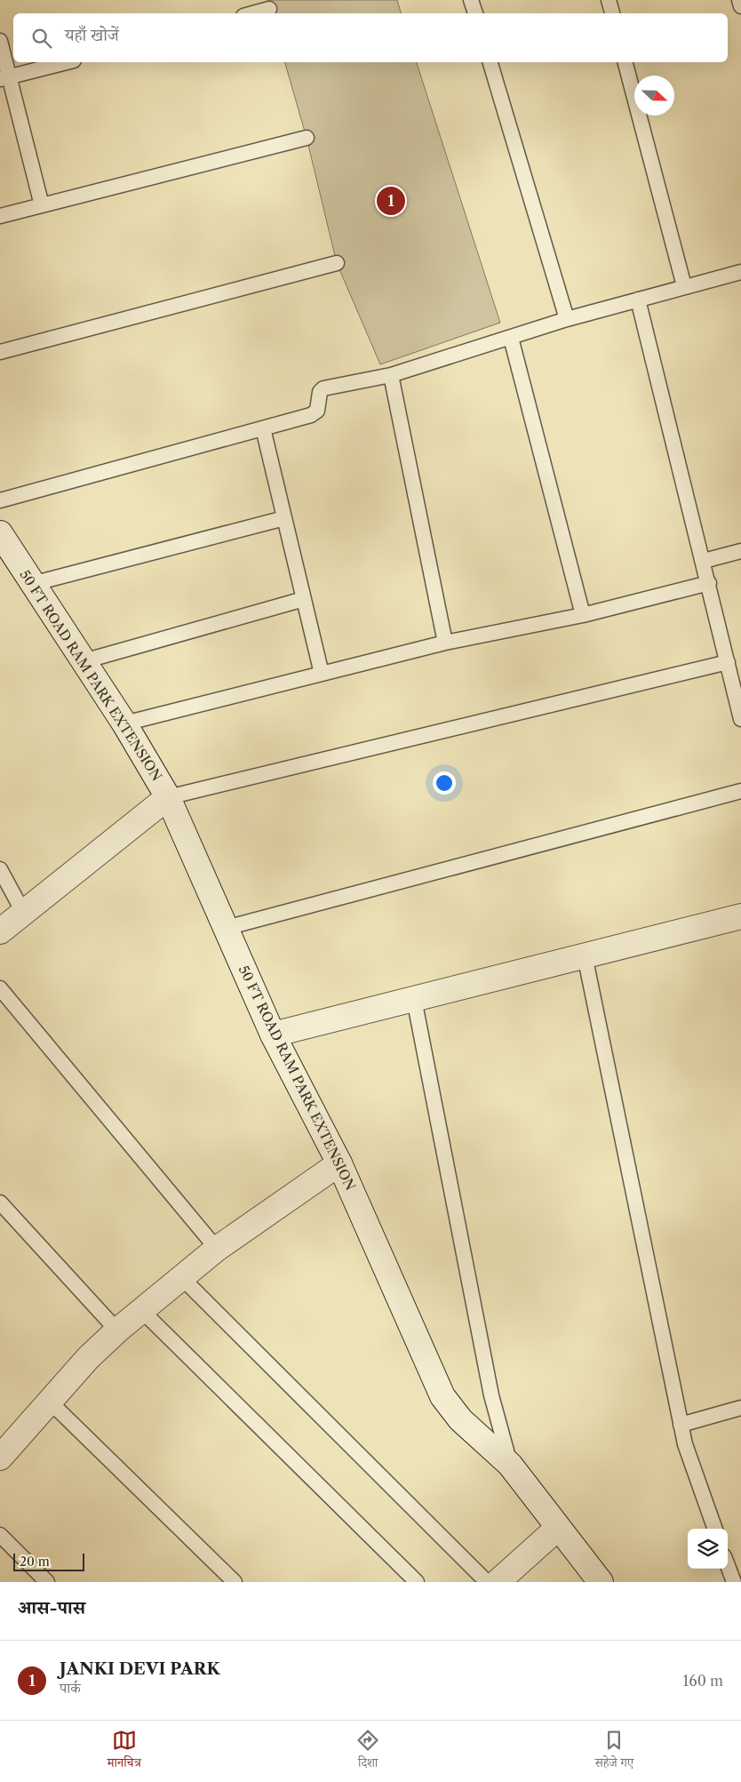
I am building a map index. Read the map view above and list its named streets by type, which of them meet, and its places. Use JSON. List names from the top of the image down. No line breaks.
{"streets":{"street":["50 FT ROAD RAM PARK EXTENSION"]},"scale_bar":"20 m","north":"right","page":{"search":"यहाँ खोजें","pins":"1","scale":"20 m","heading":"आस-पास","list":[{"mark":"1","name":"JANKI DEVI PARK","note":"पार्क","value":"160 m"}],"nav":["मानचित्र","दिशा","सहेजे गए"]}}
